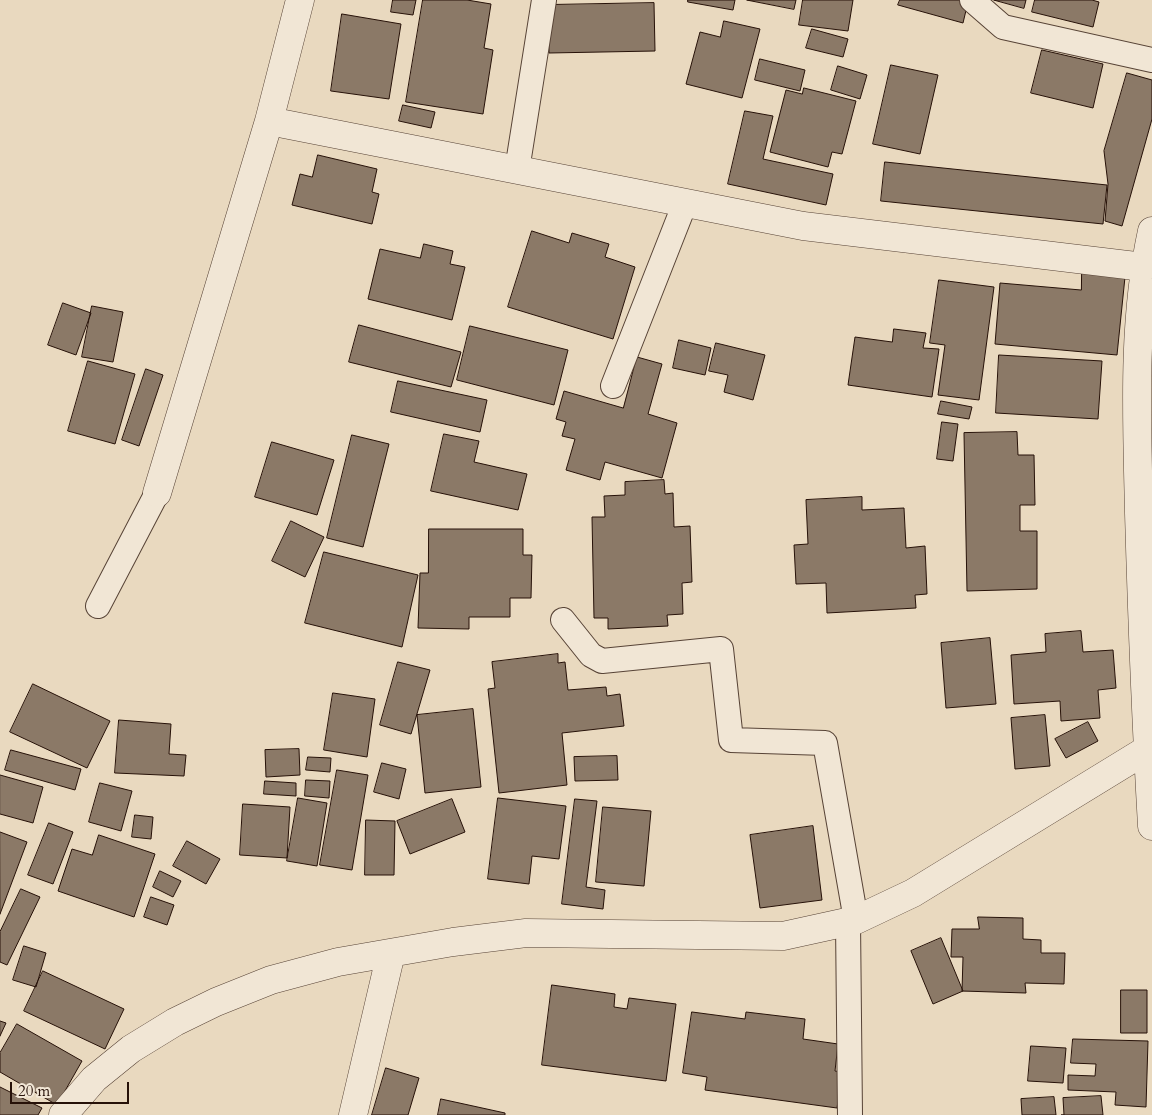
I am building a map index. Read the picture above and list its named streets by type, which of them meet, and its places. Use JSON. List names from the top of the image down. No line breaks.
{"scale_bar":"20 m"}
